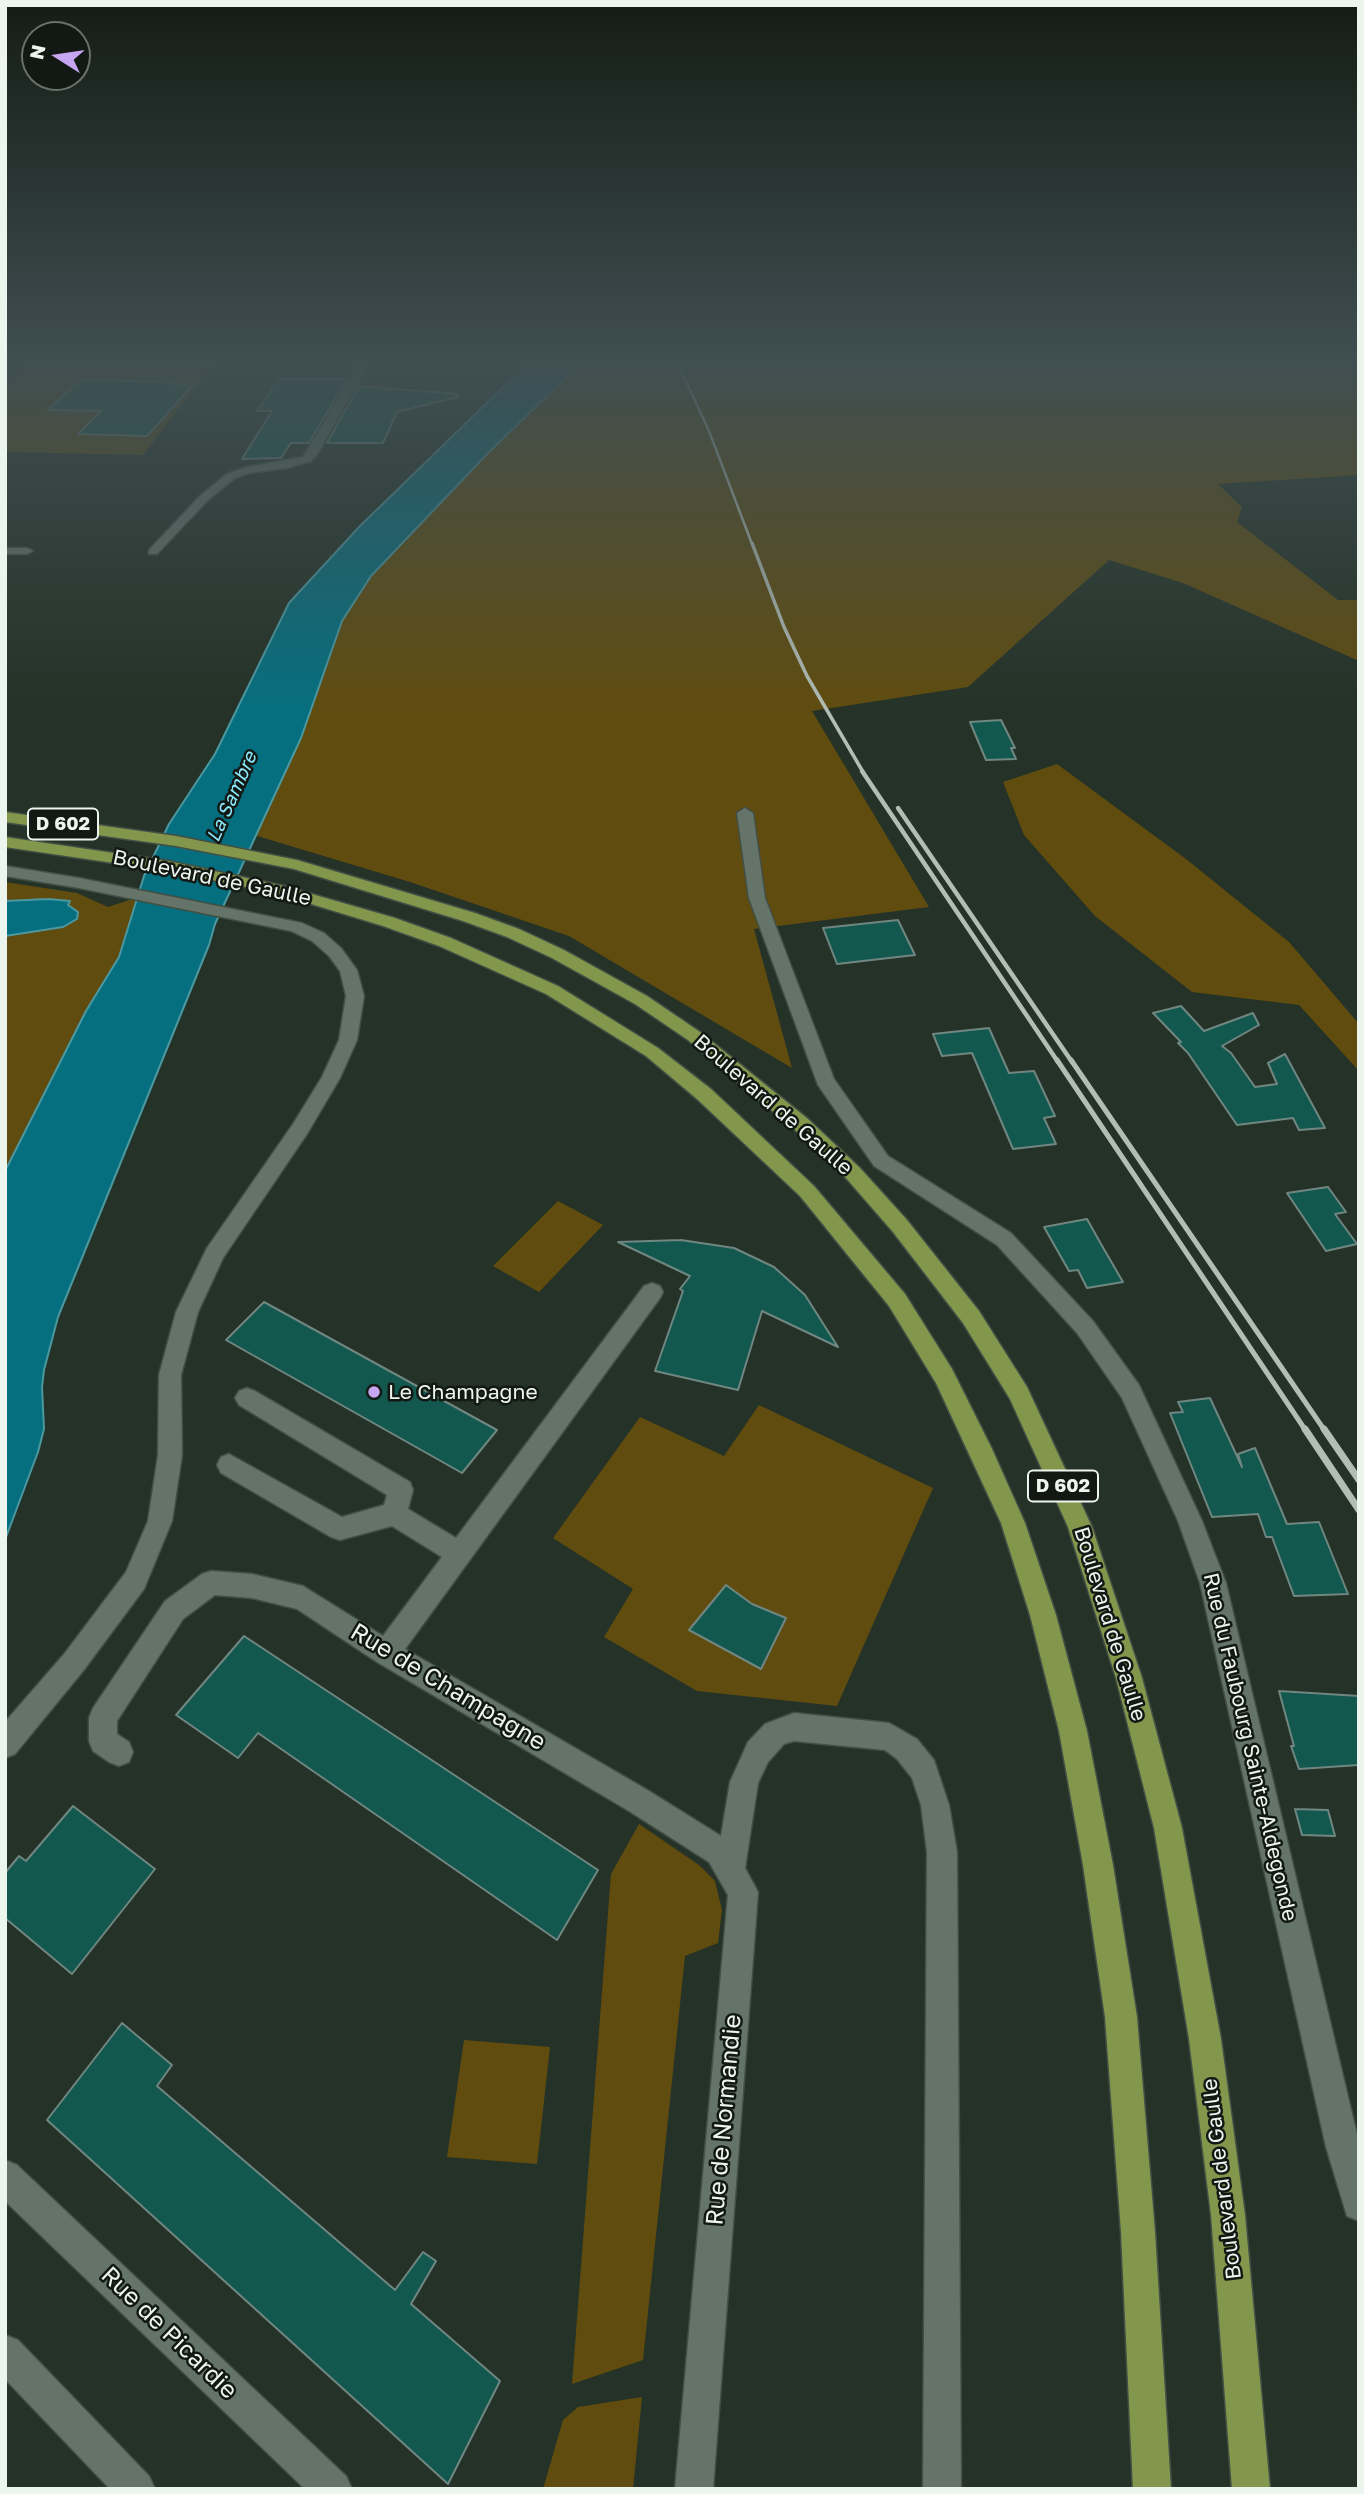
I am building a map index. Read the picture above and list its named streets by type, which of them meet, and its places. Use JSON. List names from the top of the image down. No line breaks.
{"streets":{"main road":["D 602","Boulevard de Gaulle"],"street":["Rue de Champagne","Rue du Faubourg Sainte-Aldegonde","Rue de Normandie","Rue de Picardie"]},"crossings":[["Rue de Champagne","Rue de Normandie"]],"water":["La Sambre"],"places":["Le Champagne"],"north":"left"}
